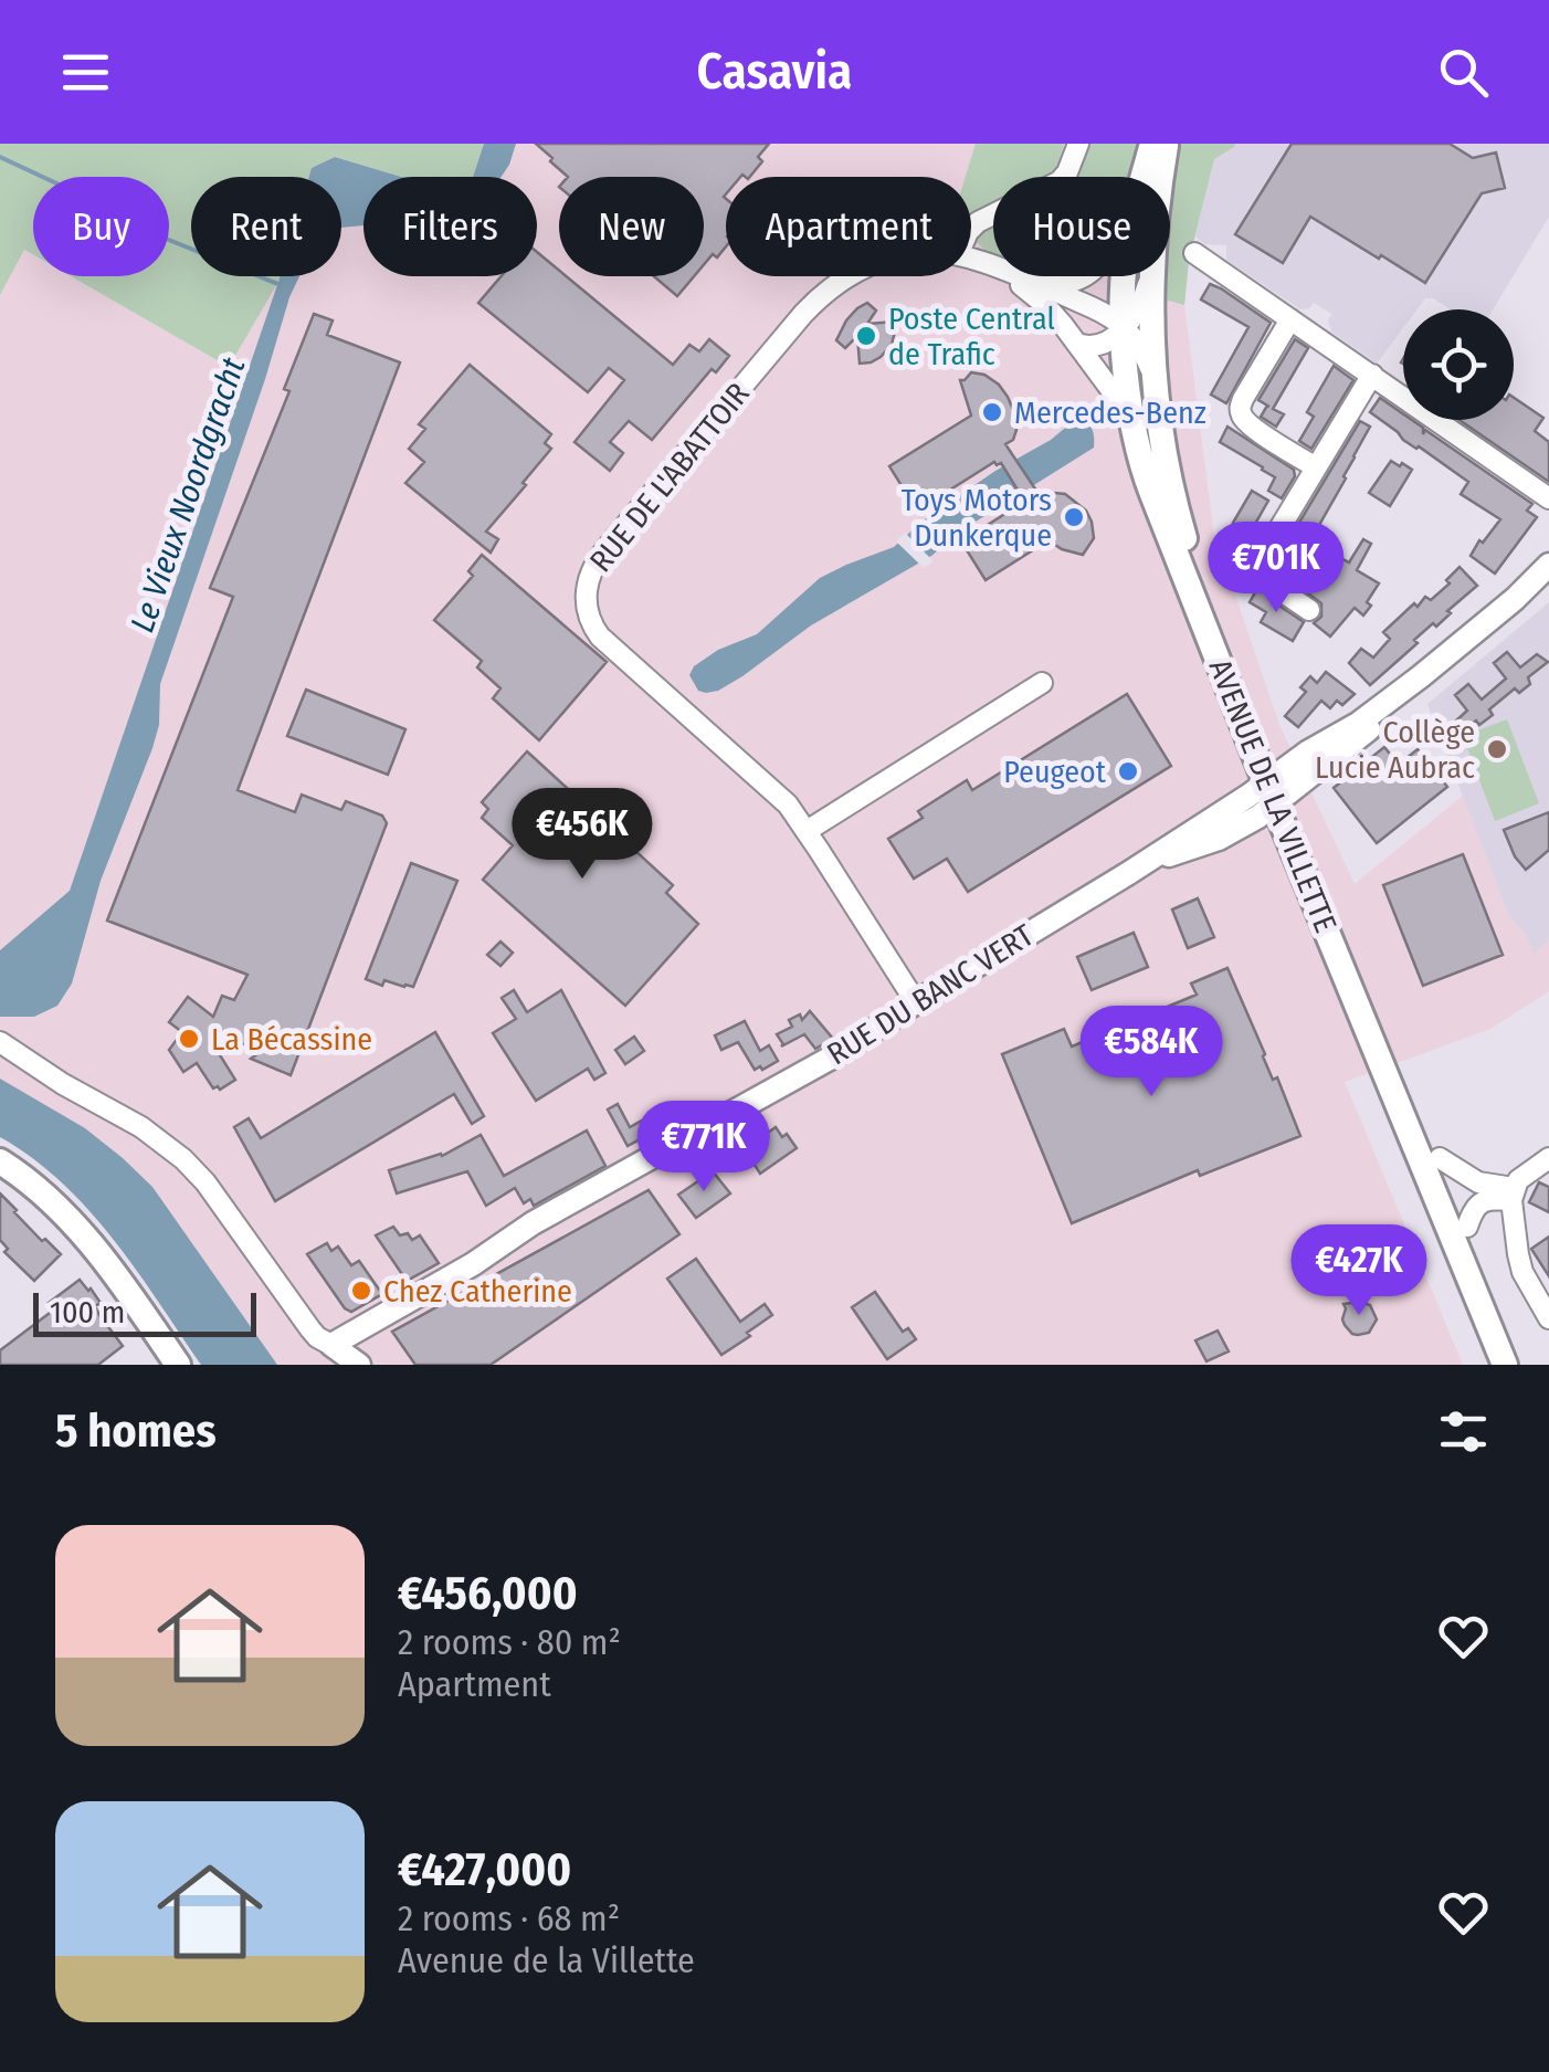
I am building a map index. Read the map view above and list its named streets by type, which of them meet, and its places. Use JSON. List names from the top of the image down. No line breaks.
{"streets":{"main road":["AVENUE DE LA VILLETTE"],"street":["RUE DE L'ABATTOIR","RUE DU BANC VERT"]},"crossings":[["RUE DE L'ABATTOIR","AVENUE DE LA VILLETTE"],["RUE DE L'ABATTOIR","RUE DU BANC VERT"],["AVENUE DE LA VILLETTE","RUE DU BANC VERT"]],"water":["Le Vieux Noordgracht"],"places":["Poste Central de Trafic","Mercedes-Benz","Toys Motors Dunkerque","Collège Lucie Aubrac","Peugeot","La Bécassine","Chez Catherine"],"scale_bar":"100 m","page":{"header":"Casavia","chip":["Buy","Rent","Filters","New","Apartment","House"],"price":["€701K","€456K","€584K","€771K","€427K"],"scale":"100 m","heading":"5 homes","list":[{"name":"€456,000","note":"2 rooms · 80 m² · Apartment"},{"name":"€427,000","note":"2 rooms · 68 m² · Avenue de la Villette"}]}}
